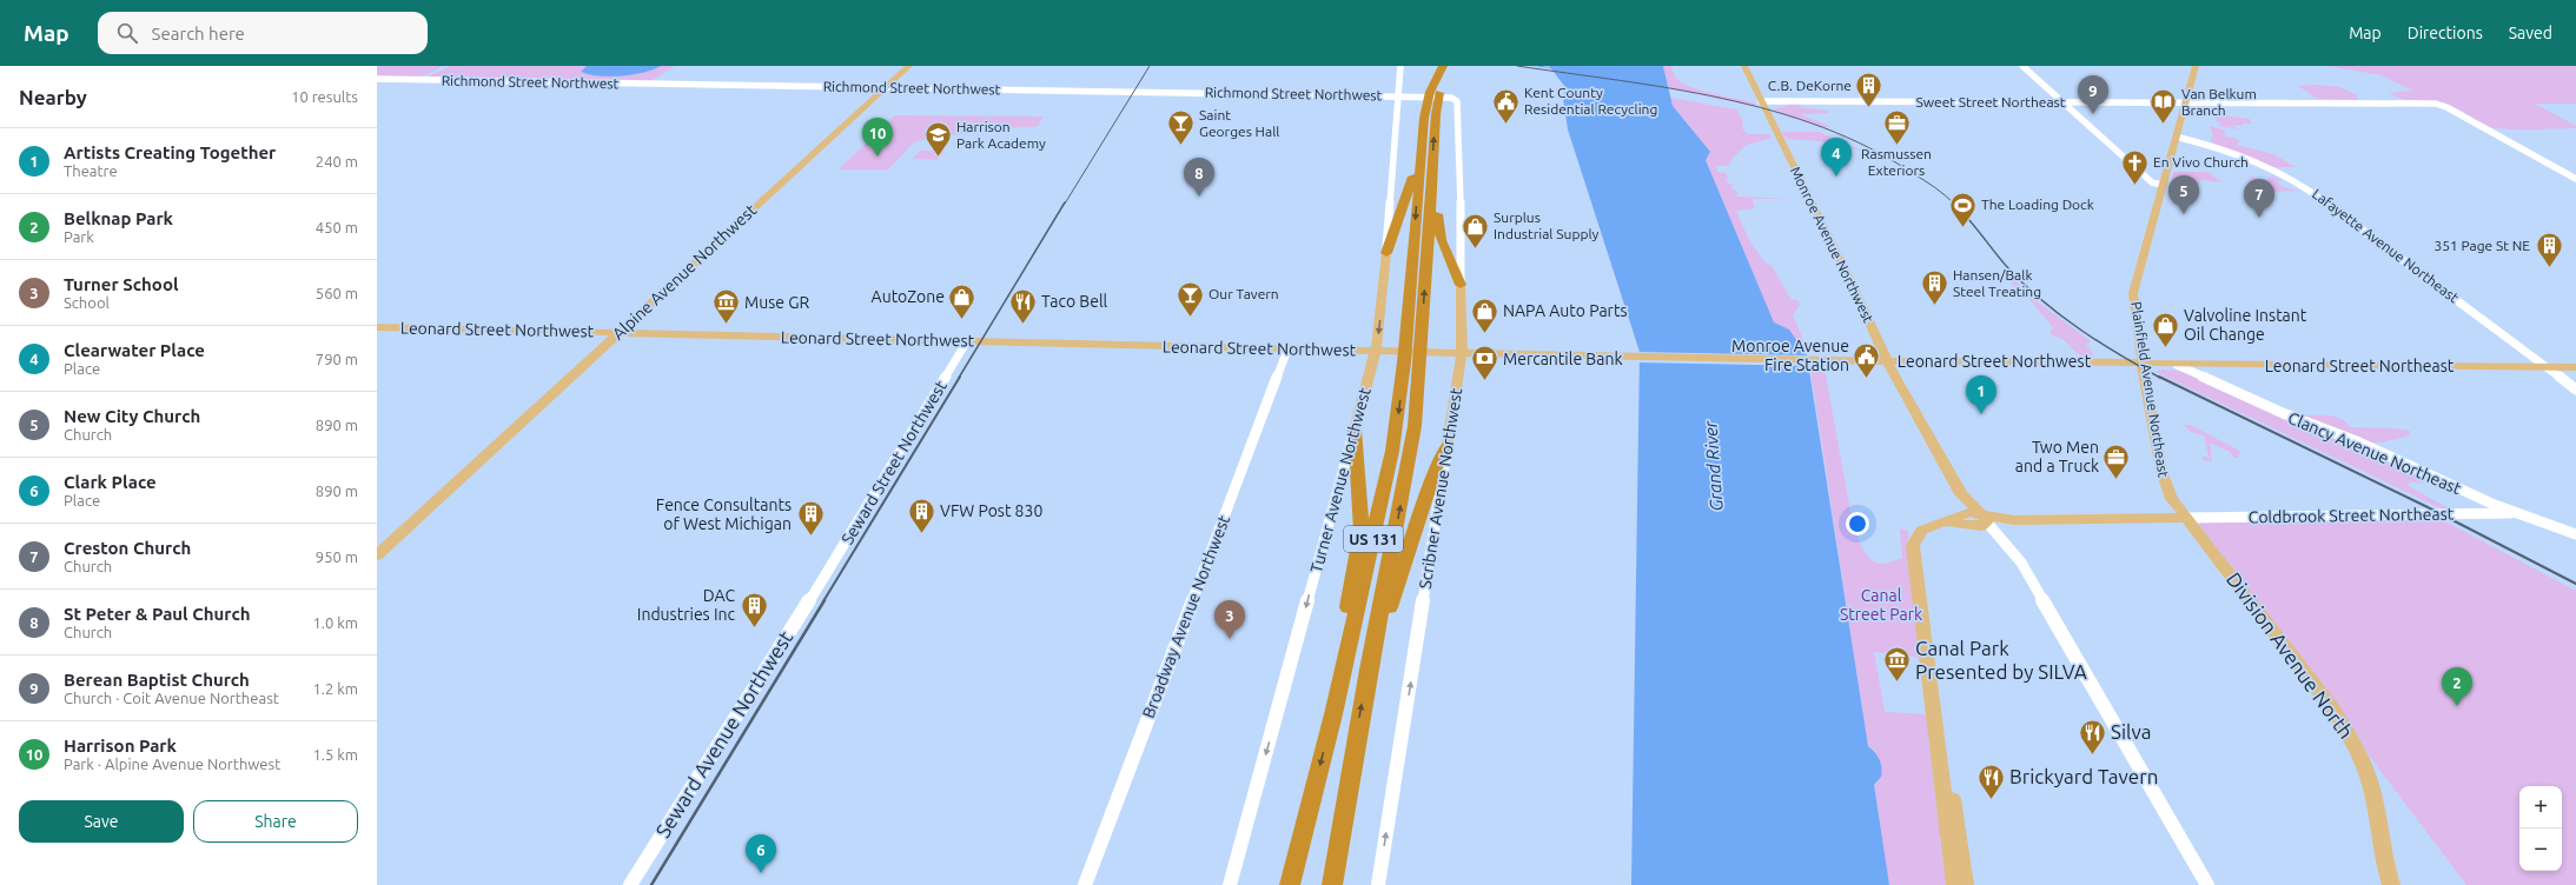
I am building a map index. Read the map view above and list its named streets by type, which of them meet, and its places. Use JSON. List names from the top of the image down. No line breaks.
{"streets":{"highway":["US 131"],"main road":["Monroe Avenue Northwest","Alpine Avenue Northwest","Leonard Street Northwest","Leonard Street Northeast","Plainfield Avenue Northeast","Turner Avenue Northwest","Scribner Avenue Northwest","Division Avenue North"],"street":["Richmond Street Northwest","Sweet Street Northeast","Lafayette Avenue Northeast","Clancy Avenue Northeast","Seward Street Northwest","Coldbrook Street Northeast","Broadway Avenue Northwest","Seward Avenue Northwest"]},"crossings":[["Richmond Street Northwest","Alpine Avenue Northwest"],["Richmond Street Northwest","Turner Avenue Northwest"],["Richmond Street Northwest","Scribner Avenue Northwest"],["Richmond Street Northwest","US 131"],["Sweet Street Northeast","Monroe Avenue Northwest"],["Sweet Street Northeast","Plainfield Avenue Northeast"],["Monroe Avenue Northwest","Leonard Street Northwest"],["Lafayette Avenue Northeast","Leonard Street Northeast"],["Lafayette Avenue Northeast","Plainfield Avenue Northeast"],["Alpine Avenue Northwest","Leonard Street Northwest"],["Leonard Street Northwest","Leonard Street Northeast"],["Leonard Street Northwest","Plainfield Avenue Northeast"],["Leonard Street Northwest","Seward Street Northwest"],["Leonard Street Northwest","Turner Avenue Northwest"],["Leonard Street Northwest","Scribner Avenue Northwest"],["Leonard Street Northwest","Broadway Avenue Northwest"],["Leonard Street Northeast","Plainfield Avenue Northeast"],["Leonard Street Northeast","Clancy Avenue Northeast"],["Plainfield Avenue Northeast","Coldbrook Street Northeast"],["Plainfield Avenue Northeast","Division Avenue North"],["Clancy Avenue Northeast","Coldbrook Street Northeast"],["Seward Street Northwest","Seward Avenue Northwest"],["Scribner Avenue Northwest","US 131"],["Coldbrook Street Northeast","Division Avenue North"]],"one_way":["Turner Avenue Northwest","Scribner Avenue Northwest"],"water":["Grand River"],"parks":["Canal Street Park"],"places":{"building":["C.B. DeKorne","351 Page St NE","Hansen/Balk Steel Treating","VFW Post 830","Fence Consultants of West Michigan","DAC Industries Inc"],"public building":["Kent County Residential Recycling","Monroe Avenue Fire Station"],"library":["Van Belkum Branch"],"office":["Rasmussen Exteriors","Two Men and a Truck"],"bar":["Saint Georges Hall","Our Tavern"],"school or university":["Harrison Park Academy"],"church":["En Vivo Church"],"sports":["The Loading Dock"],"shop":["Surplus Industrial Supply","AutoZone","NAPA Auto Parts","Valvoline Instant Oil Change"],"restaurant":["Taco Bell","Silva","Brickyard Tavern"],"museum":["Muse GR","Canal Park Presented by SILVA"],"bank":["Mercantile Bank"]},"page":{"header":"Map","search":"Search here","nav":["Map","Directions","Saved"],"heading":["Nearby","10 results"],"pins":["9","10","4","8","5","7","1","3","2","6"],"list":[{"mark":"1","name":"Artists Creating Together","note":"Theatre","value":"240 m"},{"mark":"2","name":"Belknap Park","note":"Park","value":"450 m"},{"mark":"3","name":"Turner School","note":"School","value":"560 m"},{"mark":"4","name":"Clearwater Place","note":"Place","value":"790 m"},{"mark":"5","name":"New City Church","note":"Church","value":"890 m"},{"mark":"6","name":"Clark Place","note":"Place","value":"890 m"},{"mark":"7","name":"Creston Church","note":"Church","value":"950 m"},{"mark":"8","name":"St Peter & Paul Church","note":"Church","value":"1.0 km"},{"mark":"9","name":"Berean Baptist Church","note":"Church · Coit Avenue Northeast","value":"1.2 km"},{"mark":"10","name":"Harrison Park","note":"Park · Alpine Avenue Northwest","value":"1.5 km"}],"buttons":["Save","Share"],"map_buttons":["+","−"]}}
